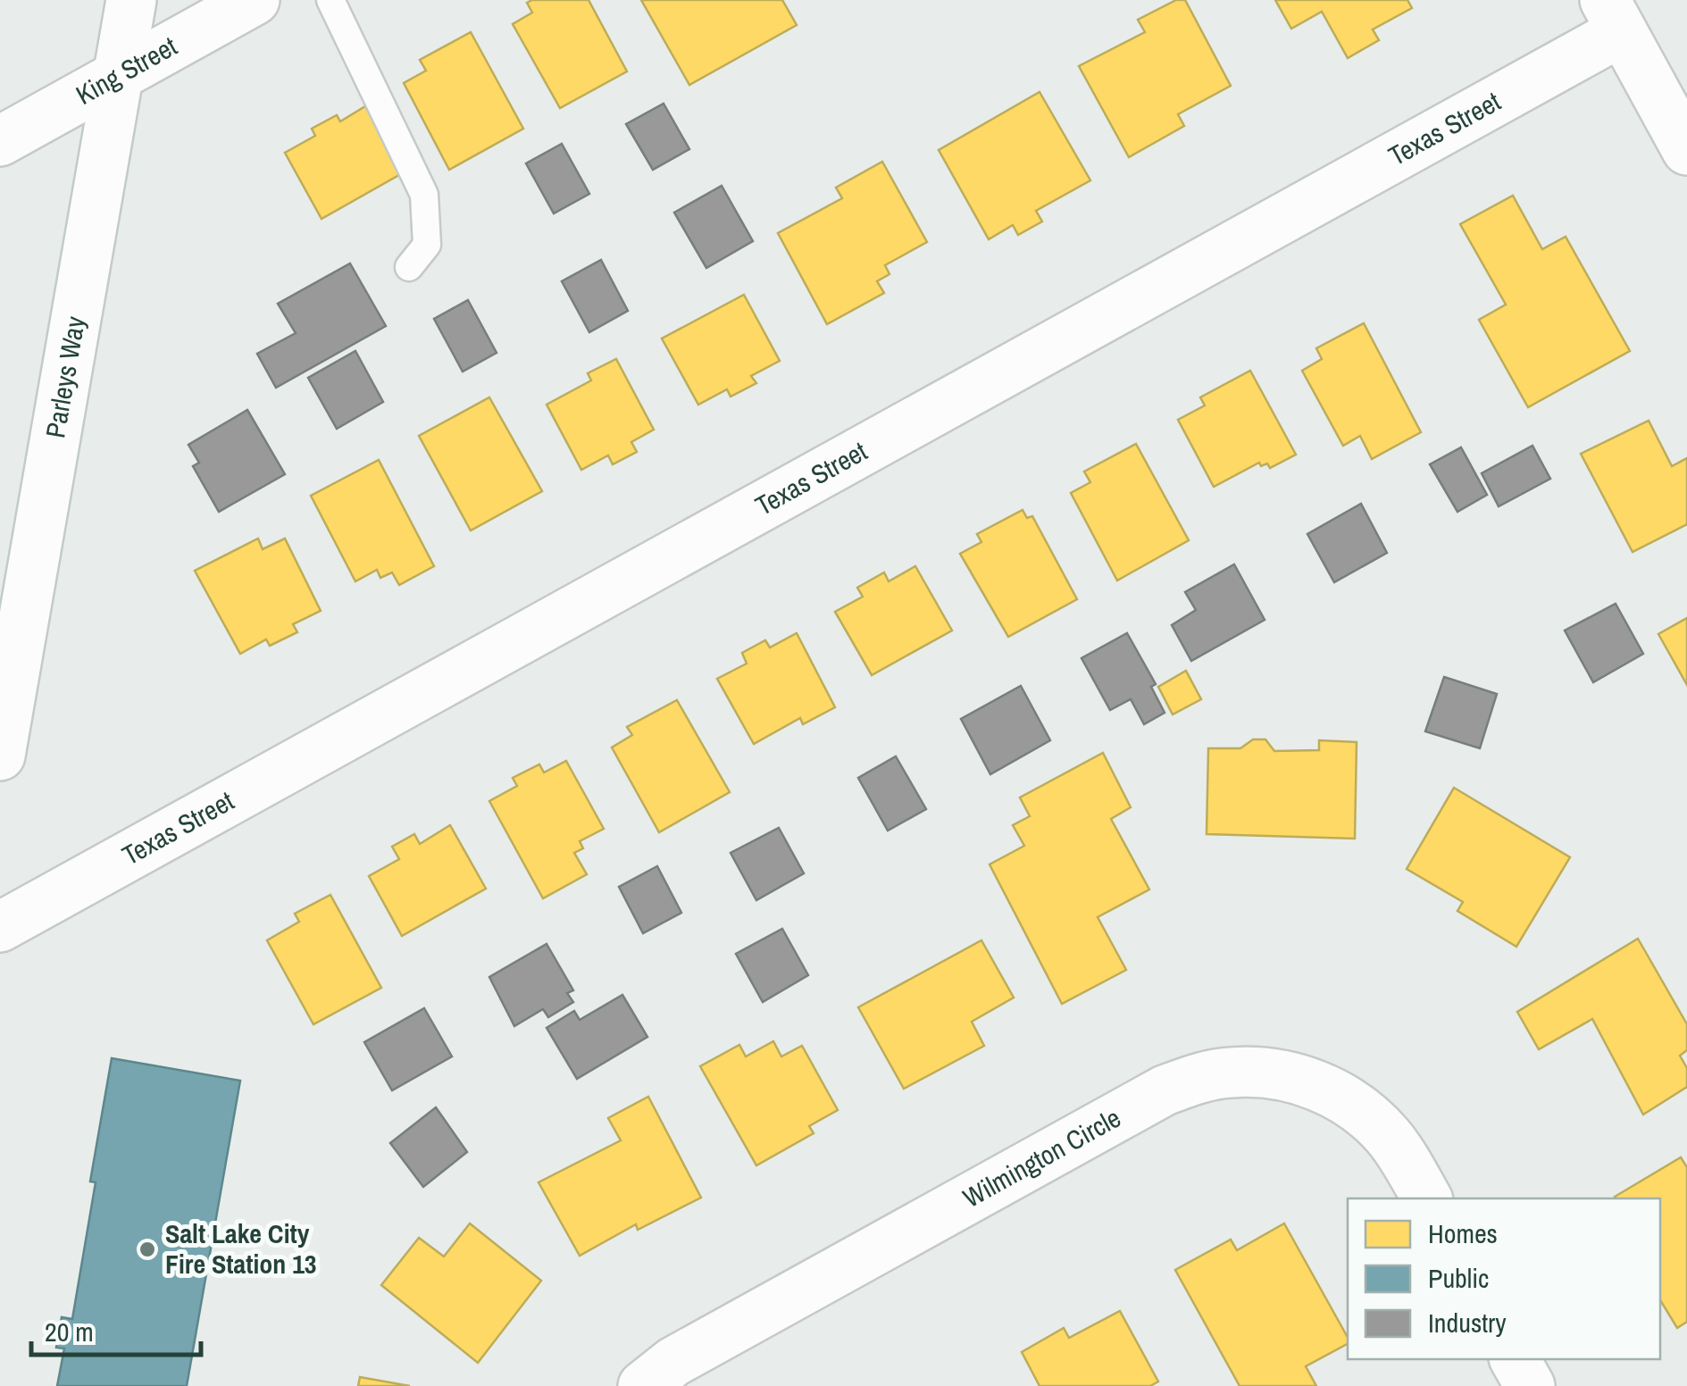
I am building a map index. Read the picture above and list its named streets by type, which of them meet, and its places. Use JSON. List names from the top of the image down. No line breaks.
{"streets":{"street":["King Street","Texas Street","Parleys Way","Wilmington Circle"]},"crossings":[["King Street","Parleys Way"]],"places":["Salt Lake City Fire Station 13"],"legend":["Homes","Public","Industry"],"scale_bar":"20 m"}
